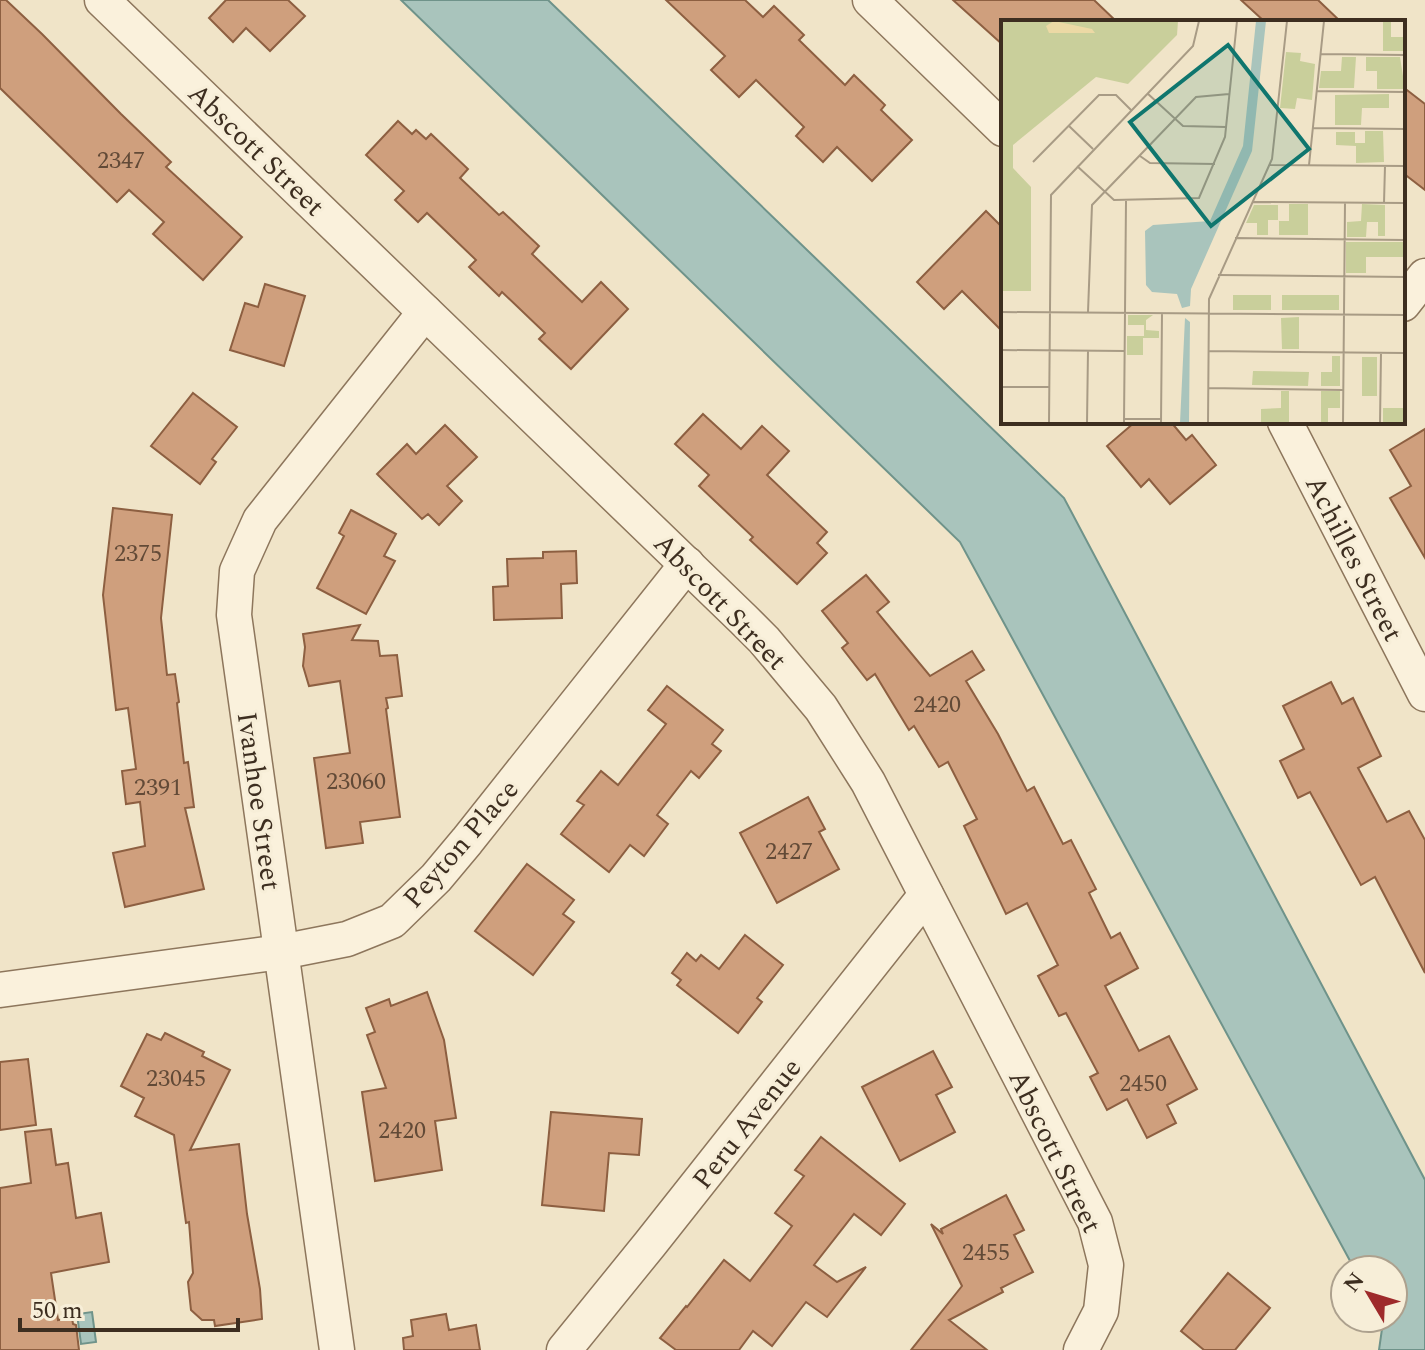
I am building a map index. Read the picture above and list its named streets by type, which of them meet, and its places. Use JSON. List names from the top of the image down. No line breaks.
{"streets":{"street":["Abscott Street","Achilles Street","Ivanhoe Street","Peyton Place","Peru Avenue"]},"crossings":[["Abscott Street","Ivanhoe Street"],["Abscott Street","Peyton Place"],["Abscott Street","Peru Avenue"],["Ivanhoe Street","Peyton Place"]],"house_numbers":["2347","2375","2420","23060","2391","2427","23045","2450","2420","2455"],"scale_bar":"50 m","north":"top left"}
